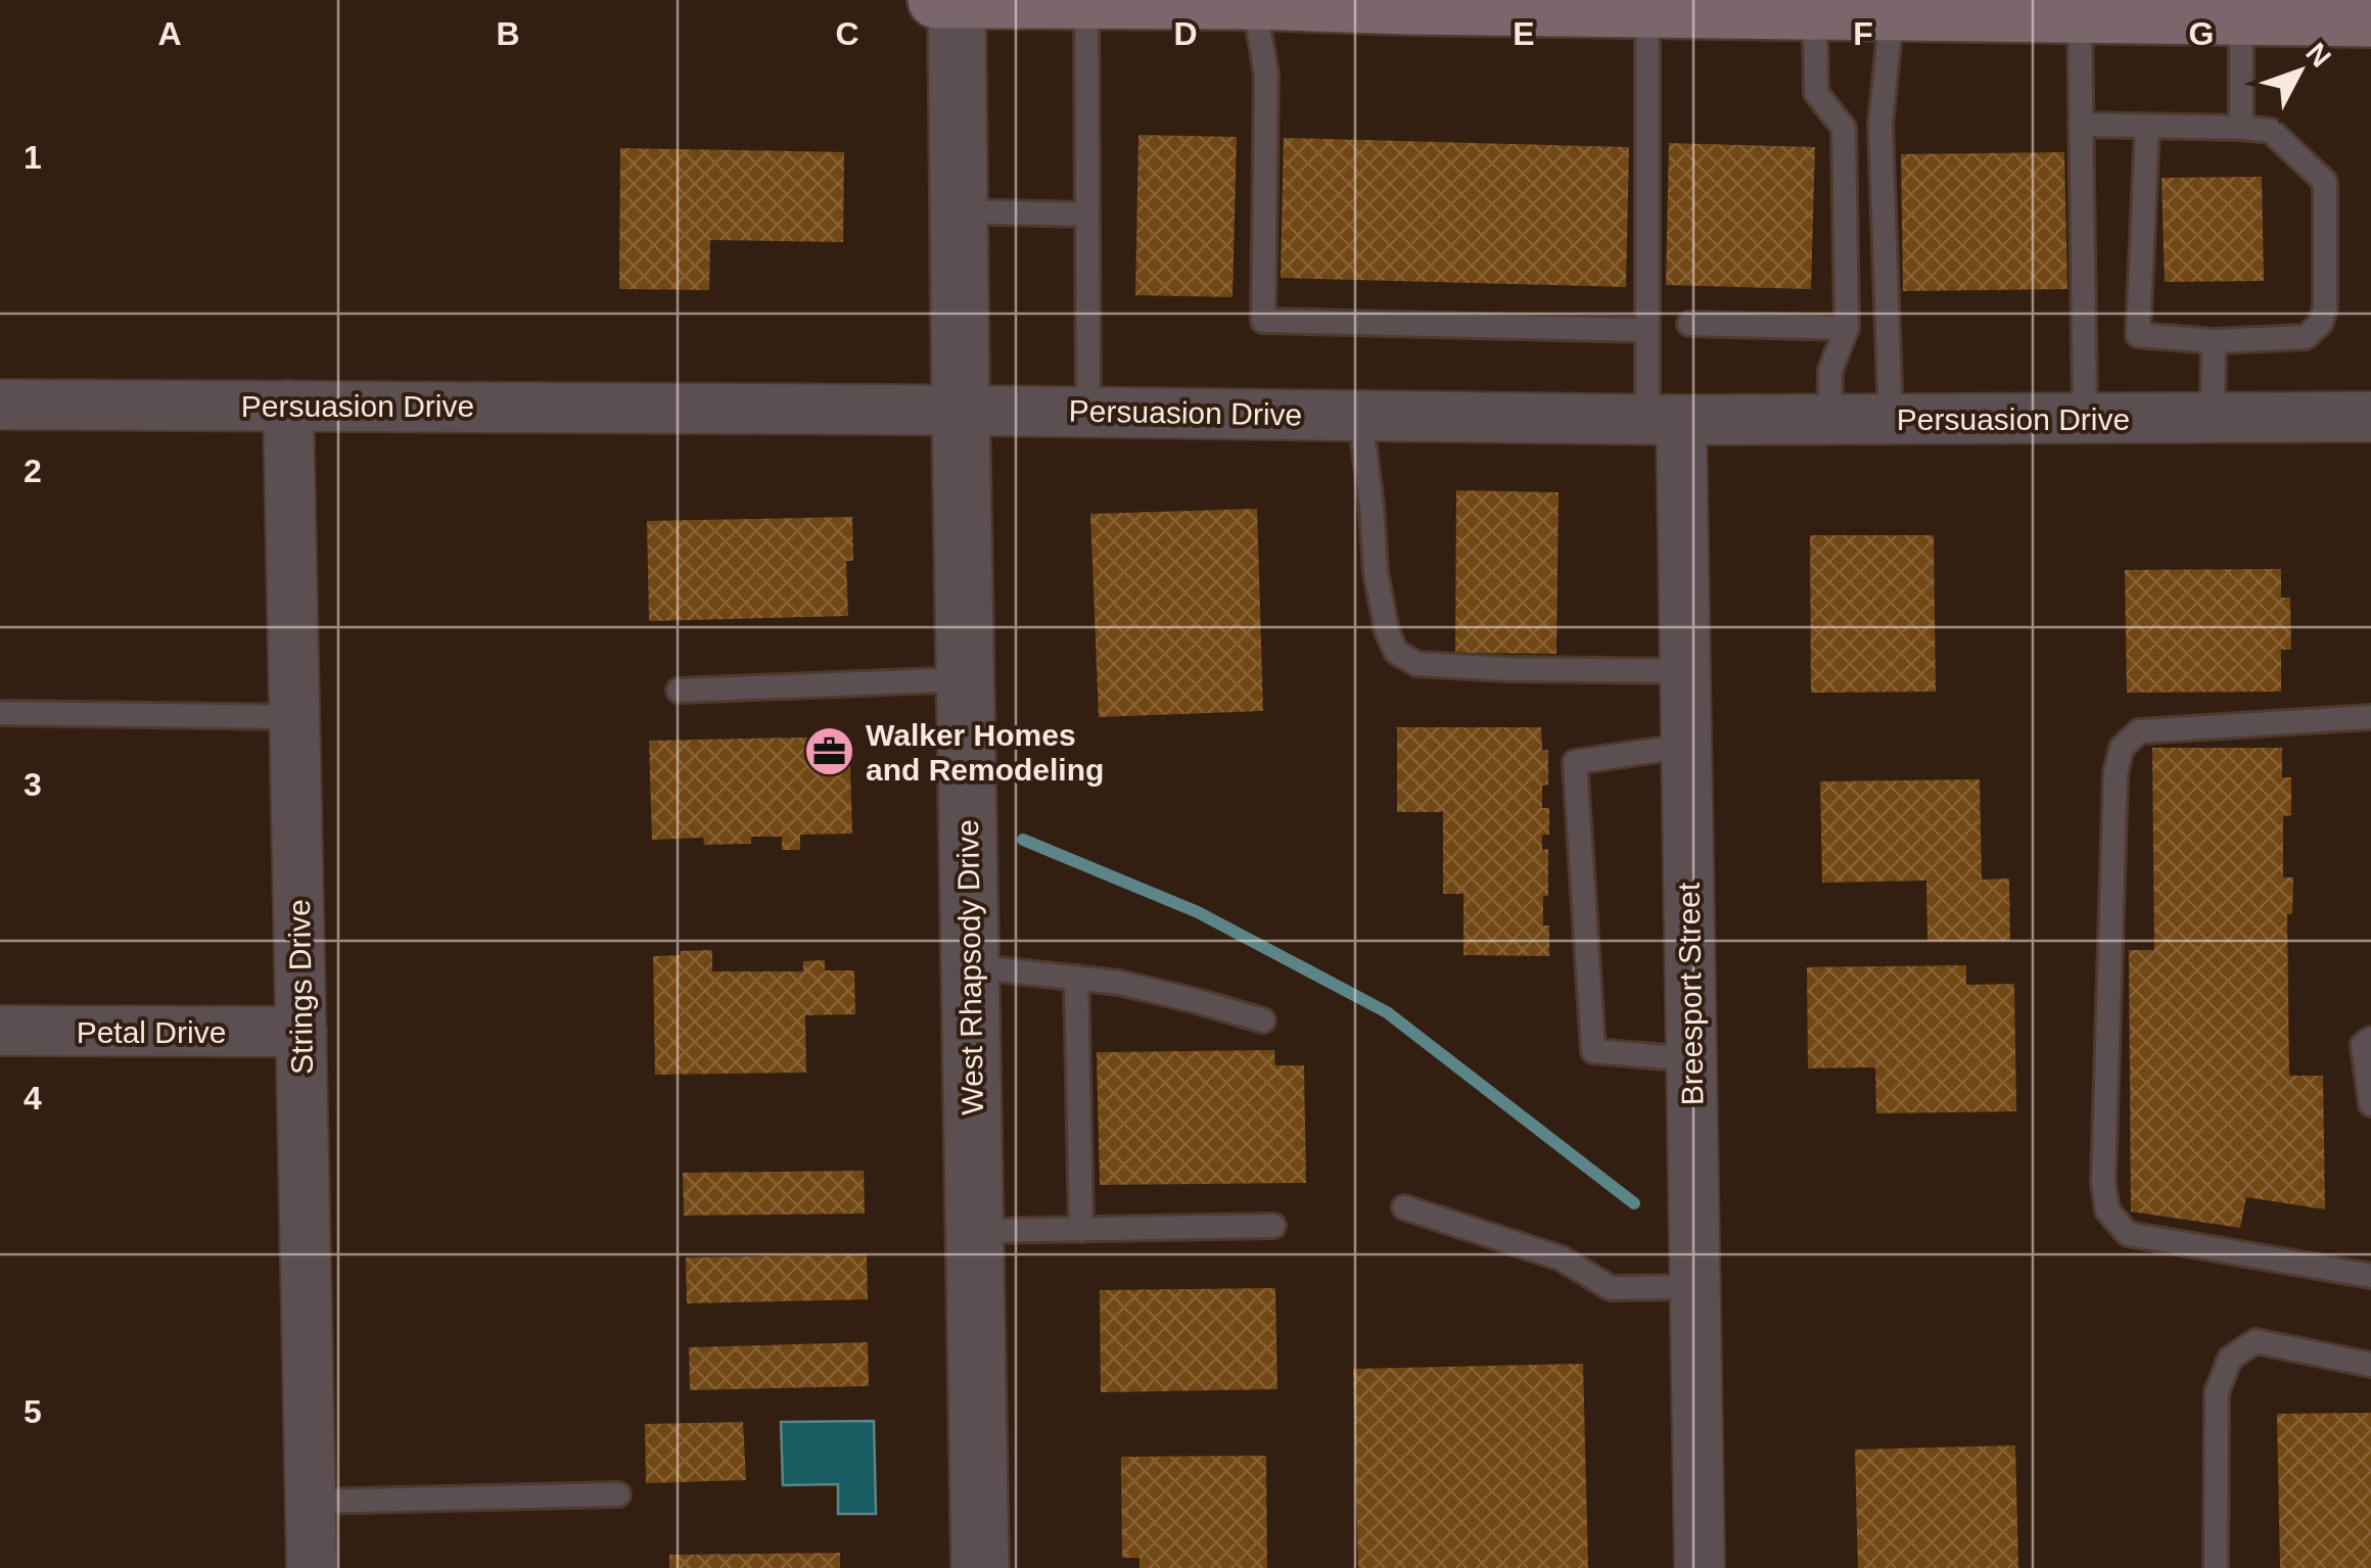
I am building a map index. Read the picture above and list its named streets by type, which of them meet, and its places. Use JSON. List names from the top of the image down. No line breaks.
{"streets":{"street":["Persuasion Drive","West Rhapsody Drive","Strings Drive","Breesport Street","Petal Drive"]},"crossings":[["Persuasion Drive","West Rhapsody Drive"],["Persuasion Drive","Strings Drive"],["Persuasion Drive","Breesport Street"],["Strings Drive","Petal Drive"]],"places":{"office":["Walker Homes and Remodeling"]},"north":"top right","grid":{"columns":["A","B","C","D","E","F","G"],"rows":["1","2","3","4","5"]}}
